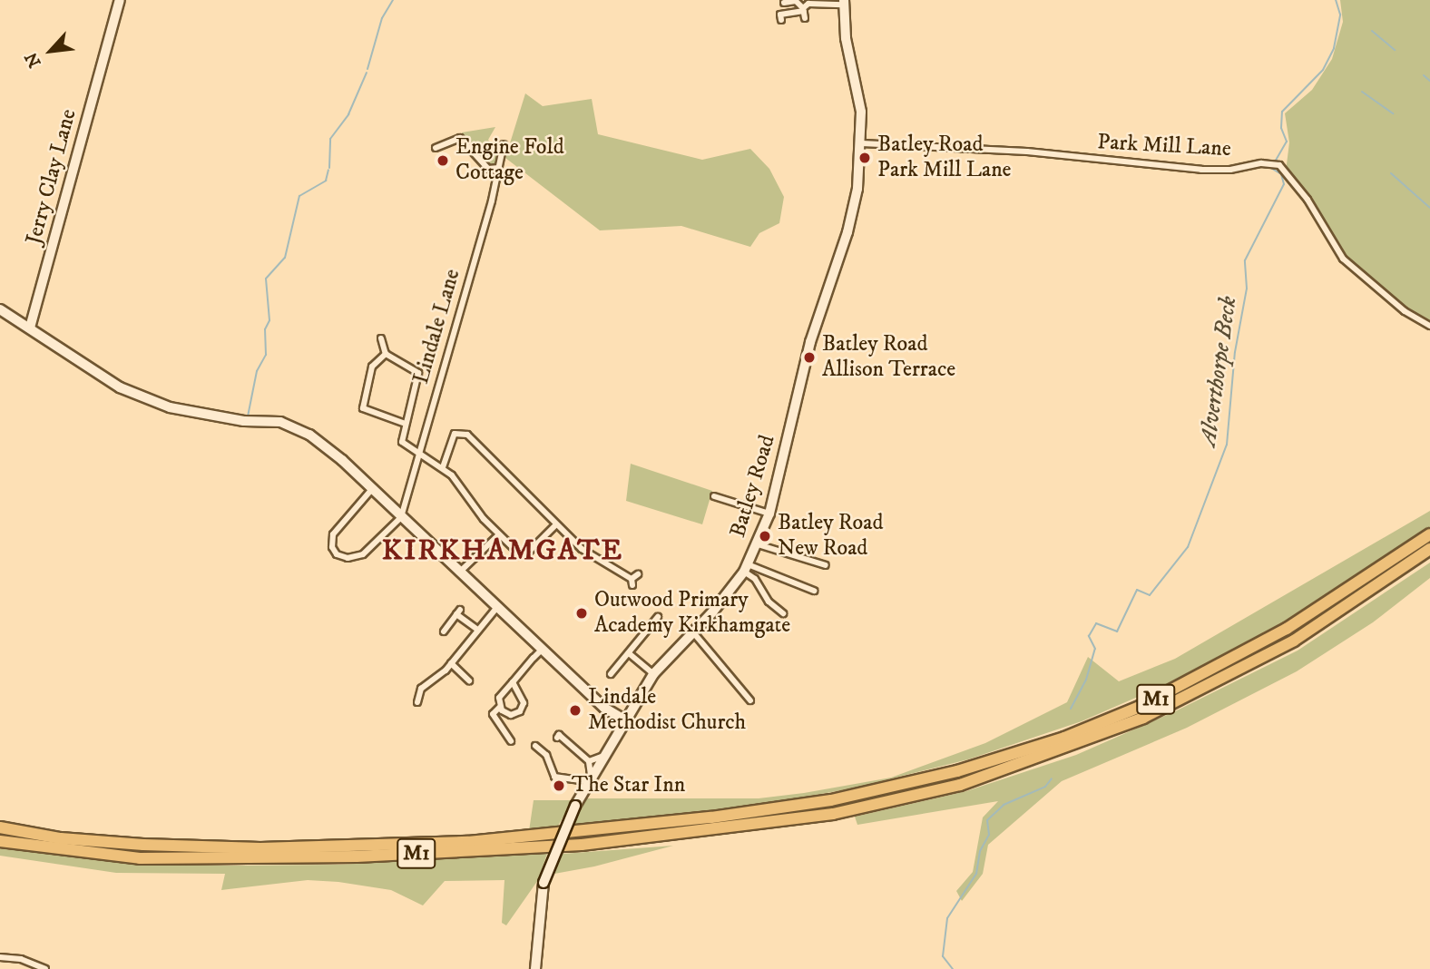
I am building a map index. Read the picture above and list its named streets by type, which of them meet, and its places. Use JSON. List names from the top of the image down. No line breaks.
{"streets":{"highway":["M1"],"street":["Park Mill Lane","Jerry Clay Lane","Lindale Lane","Batley Road"]},"crossings":[["Park Mill Lane","Batley Road"]],"districts":["KIRKHAMGATE"],"water":["Alverthorpe Beck"],"places":["Batley Road Park Mill Lane","Engine Fold Cottage","Batley Road Allison Terrace","Batley Road New Road","Outwood Primary Academy Kirkhamgate","Lindale Methodist Church","The Star Inn"],"north":"bottom left"}
